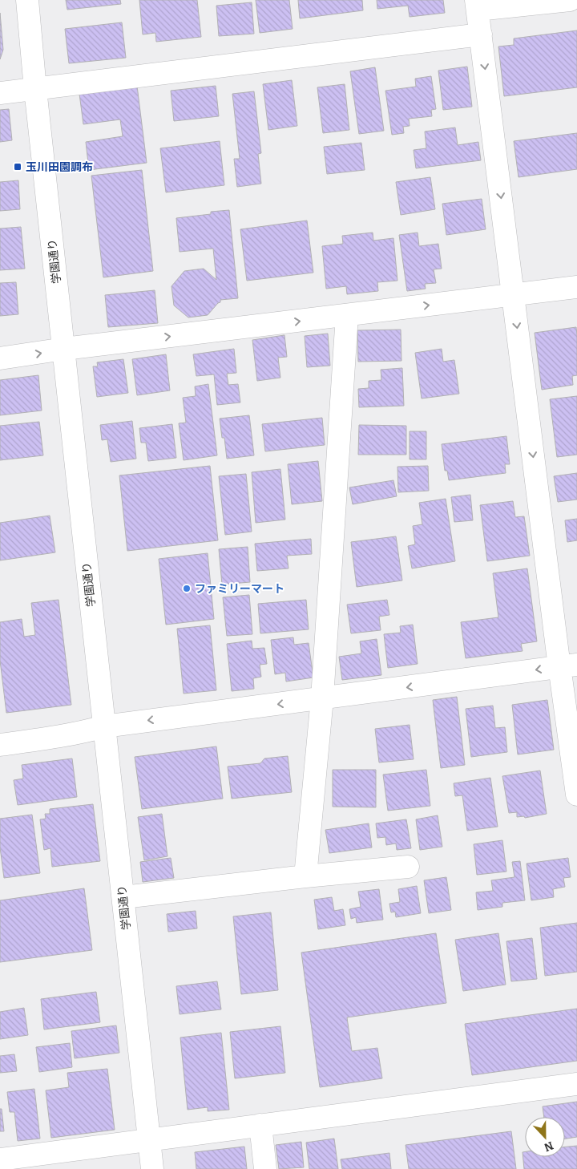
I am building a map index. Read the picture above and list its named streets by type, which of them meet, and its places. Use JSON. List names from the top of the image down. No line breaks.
{"streets":{"street":["学園通り"]},"places":{"transit":["玉川田園調布"],"other":["ファミリーマート"]},"north":"bottom"}
